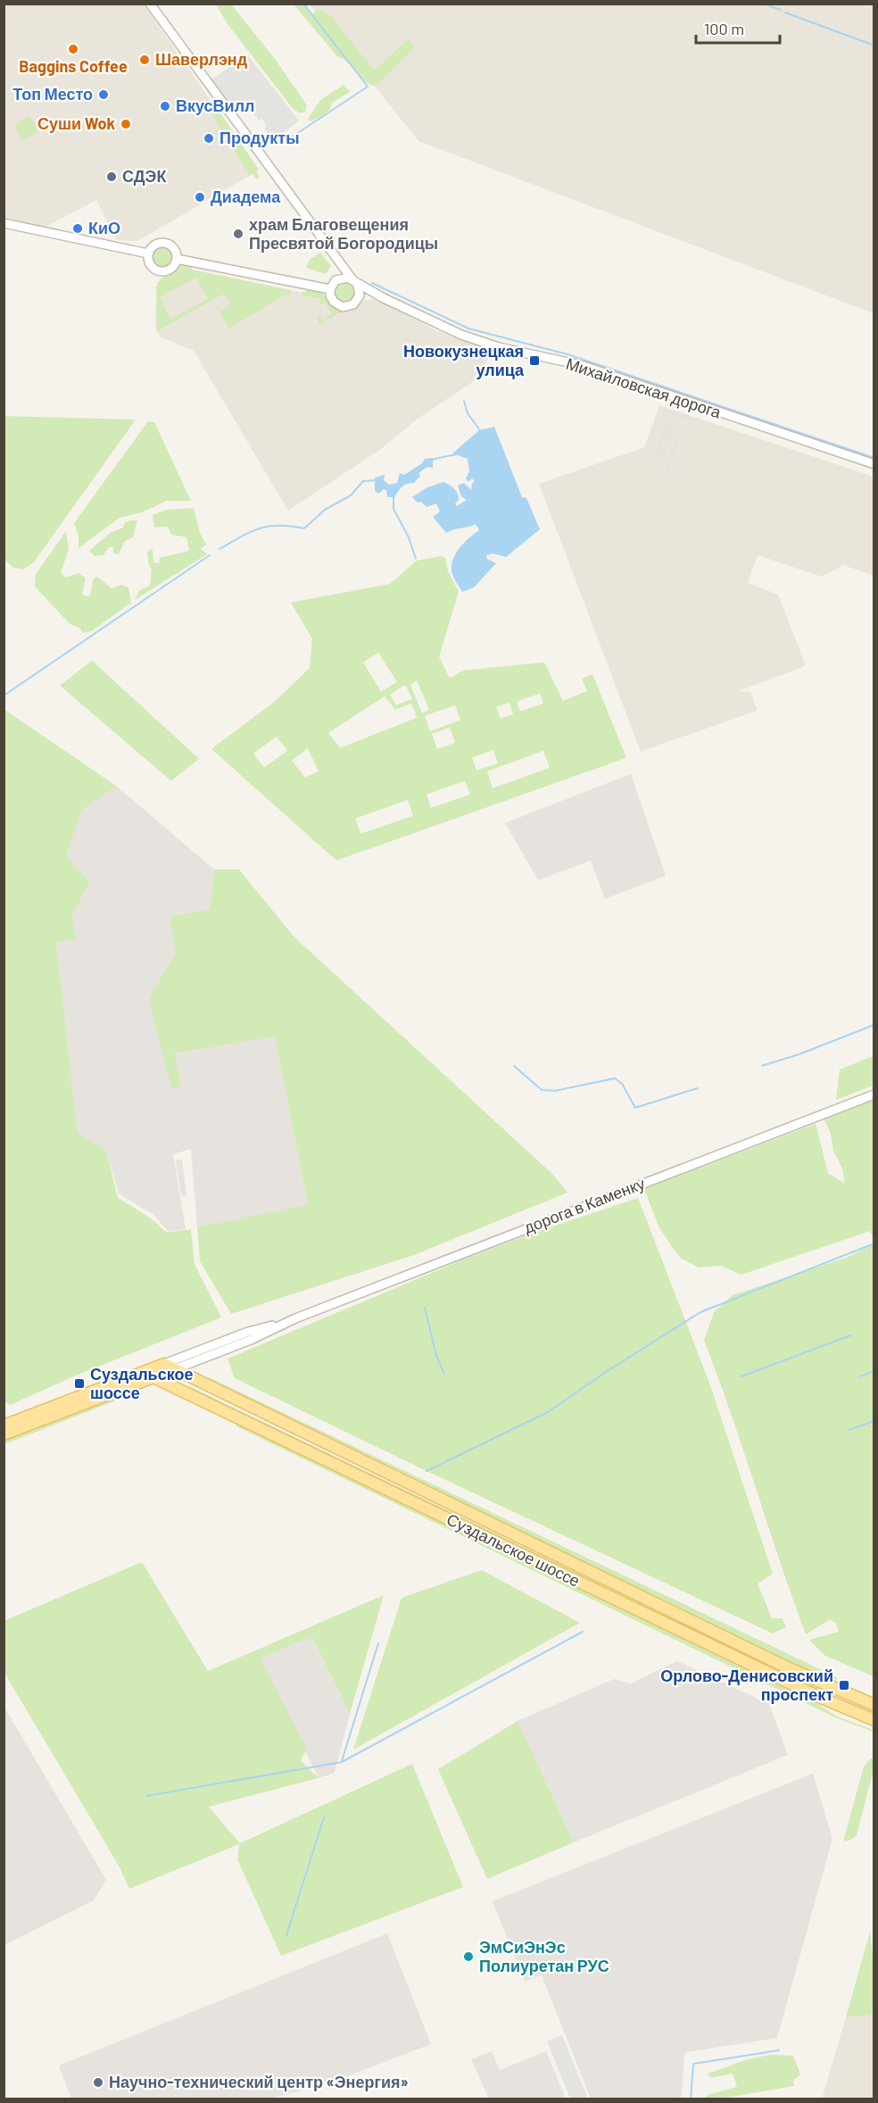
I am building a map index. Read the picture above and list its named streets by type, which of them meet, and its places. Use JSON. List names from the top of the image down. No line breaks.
{"streets":{"main road":["дорога в Каменку","Суздальское шоссе"],"street":["Михайловская дорога"]},"crossings":[["дорога в Каменку","Суздальское шоссе"]],"places":{"other":["Baggins Coffee","Шаверлэнд","Топ Место","ВкусВилл","Суши Wok","Продукты","СДЭК","Диадема","КиО","храм Благовещения Пресвятой Богородицы","ЭмСиЭнЭс Полиуретан РУС","Научно-технический центр «Энергия»"],"transit":["Новокузнецкая улица","Суздальское шоссе","Орлово-Денисовский проспект"]},"scale_bar":"100 m"}
